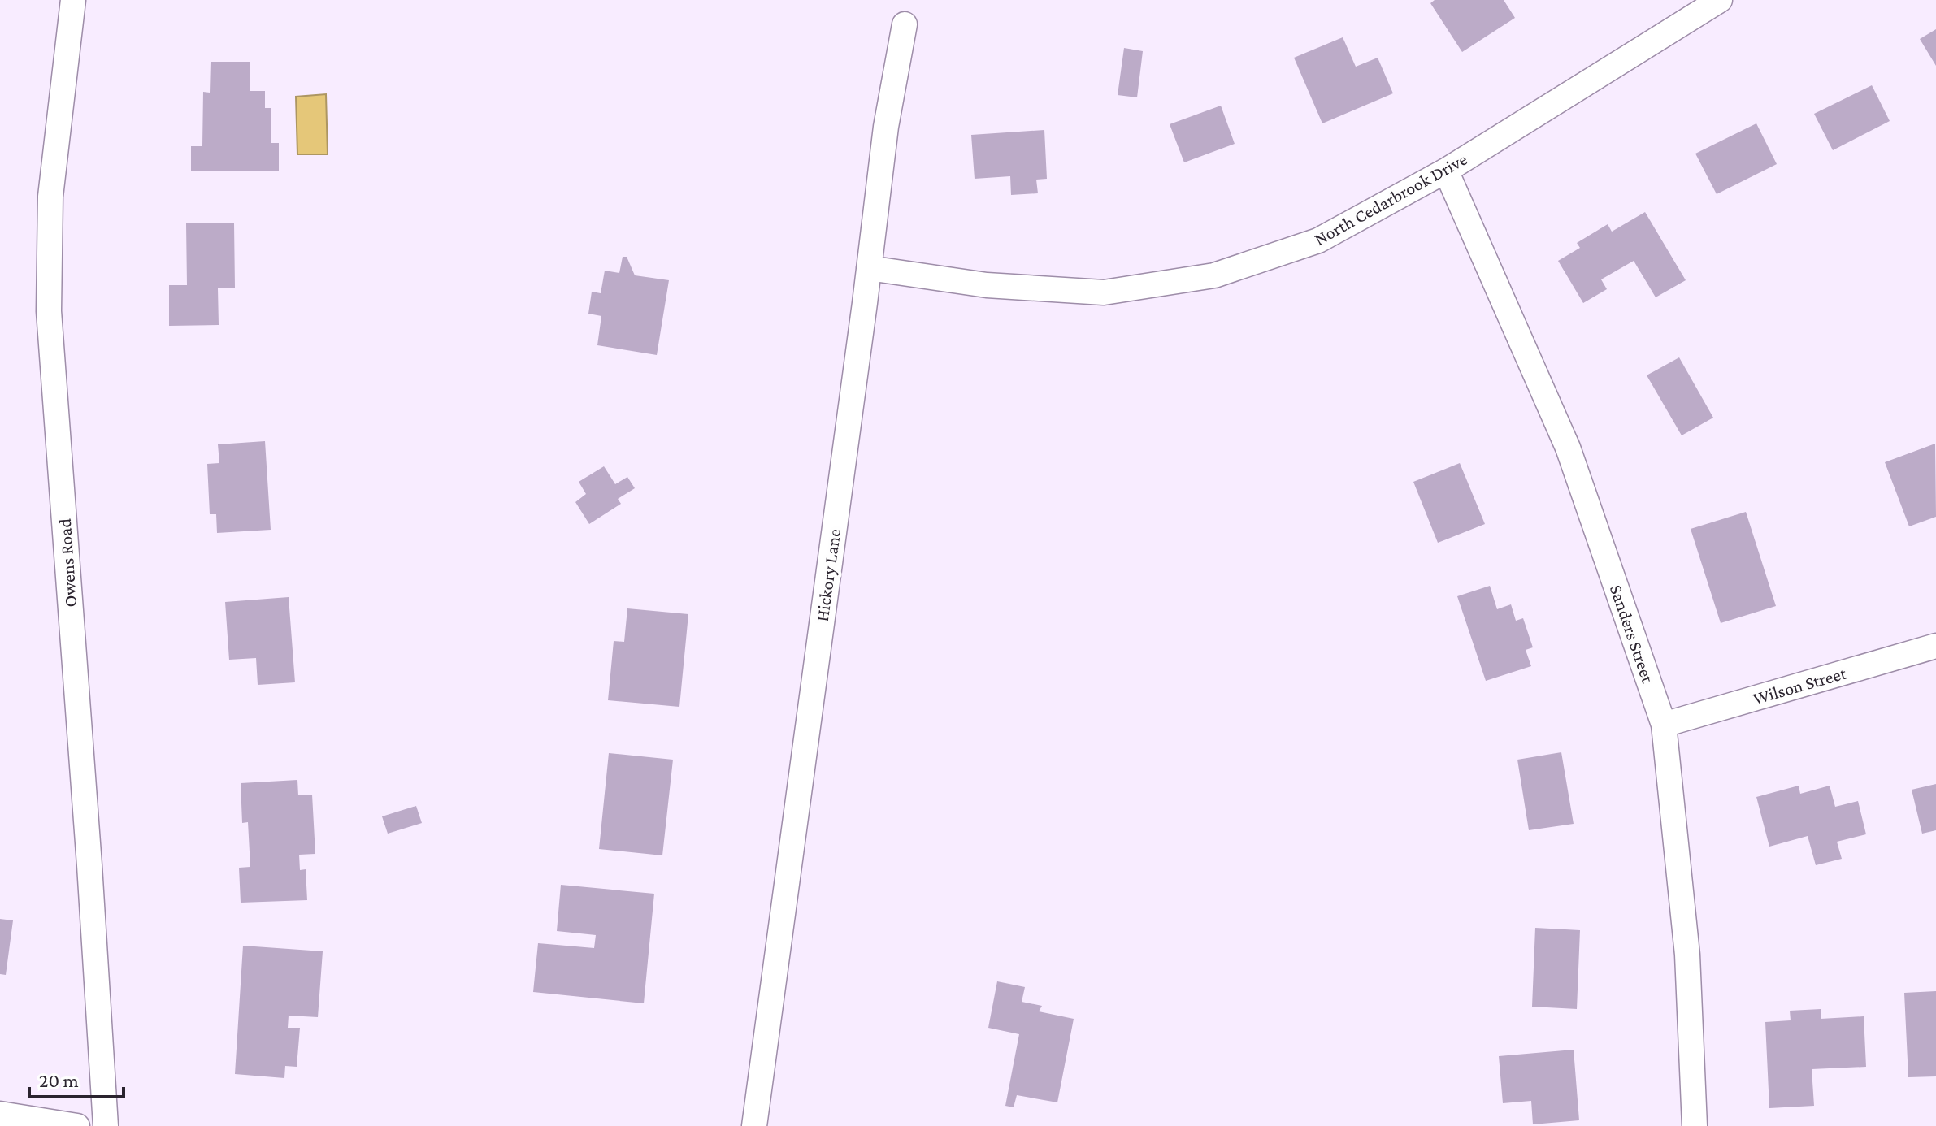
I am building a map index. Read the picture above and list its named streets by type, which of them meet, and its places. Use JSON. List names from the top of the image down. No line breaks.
{"streets":{"street":["North Cedarbrook Drive","Owens Road","Hickory Lane","Sanders Street","Wilson Street"]},"crossings":[["North Cedarbrook Drive","Hickory Lane"],["North Cedarbrook Drive","Sanders Street"],["Sanders Street","Wilson Street"]],"scale_bar":"20 m"}
